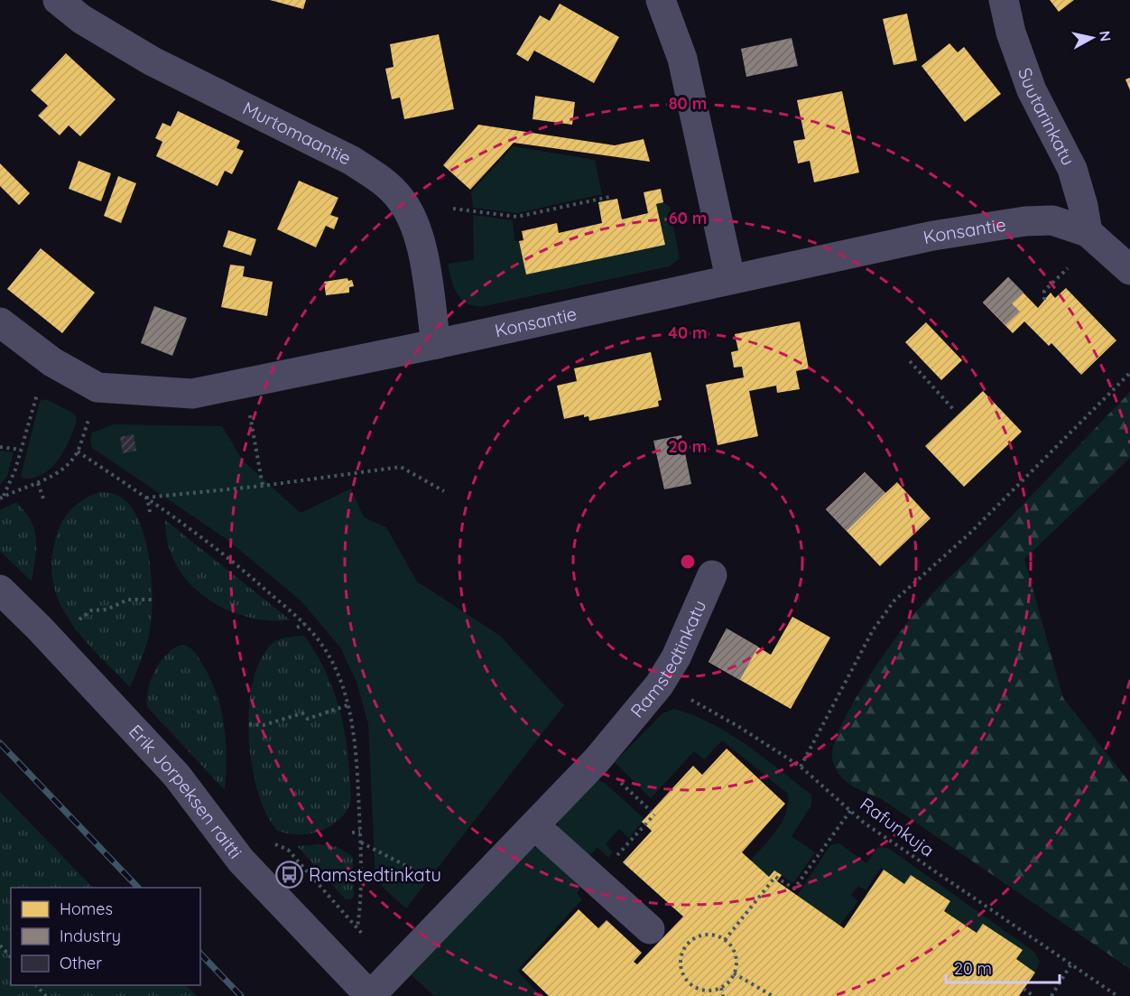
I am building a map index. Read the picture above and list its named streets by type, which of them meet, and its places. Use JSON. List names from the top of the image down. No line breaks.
{"streets":{"street":["Suutarinkatu","Murtomaantie","Konsantie","Ramstedtinkatu","Erik Jorpeksen raitti"],"path":["Rafunkuja"]},"crossings":[["Suutarinkatu","Konsantie"],["Murtomaantie","Konsantie"],["Ramstedtinkatu","Erik Jorpeksen raitti"],["Ramstedtinkatu","Rafunkuja"]],"places":{"bus stop":["Ramstedtinkatu"]},"legend":["Homes","Industry","Other"],"scale_bar":"20 m","north":"right","rings":["80 m","60 m","40 m","20 m"]}
